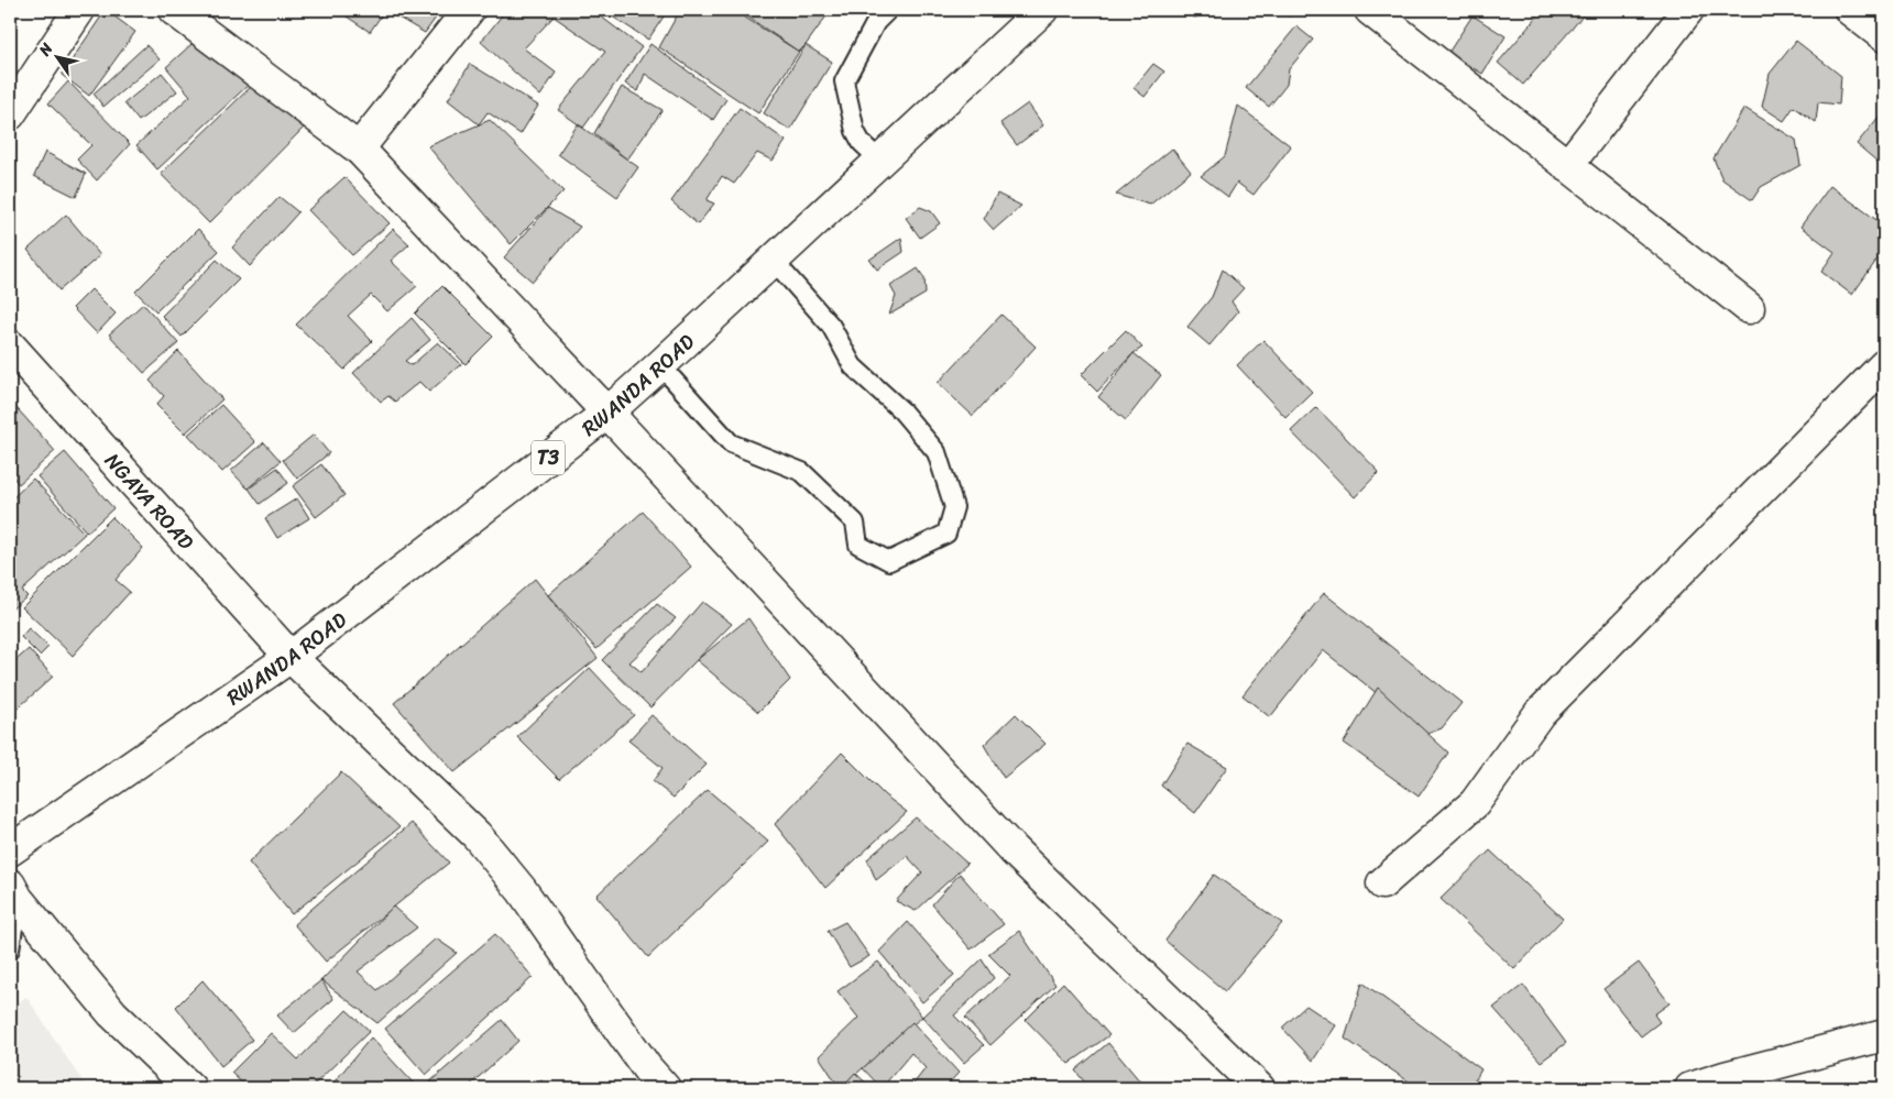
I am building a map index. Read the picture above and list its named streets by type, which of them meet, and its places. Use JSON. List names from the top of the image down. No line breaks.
{"streets":{"main road":["RWANDA ROAD","T3","NGAYA ROAD"]},"crossings":[["RWANDA ROAD","NGAYA ROAD"]],"north":"top left"}
